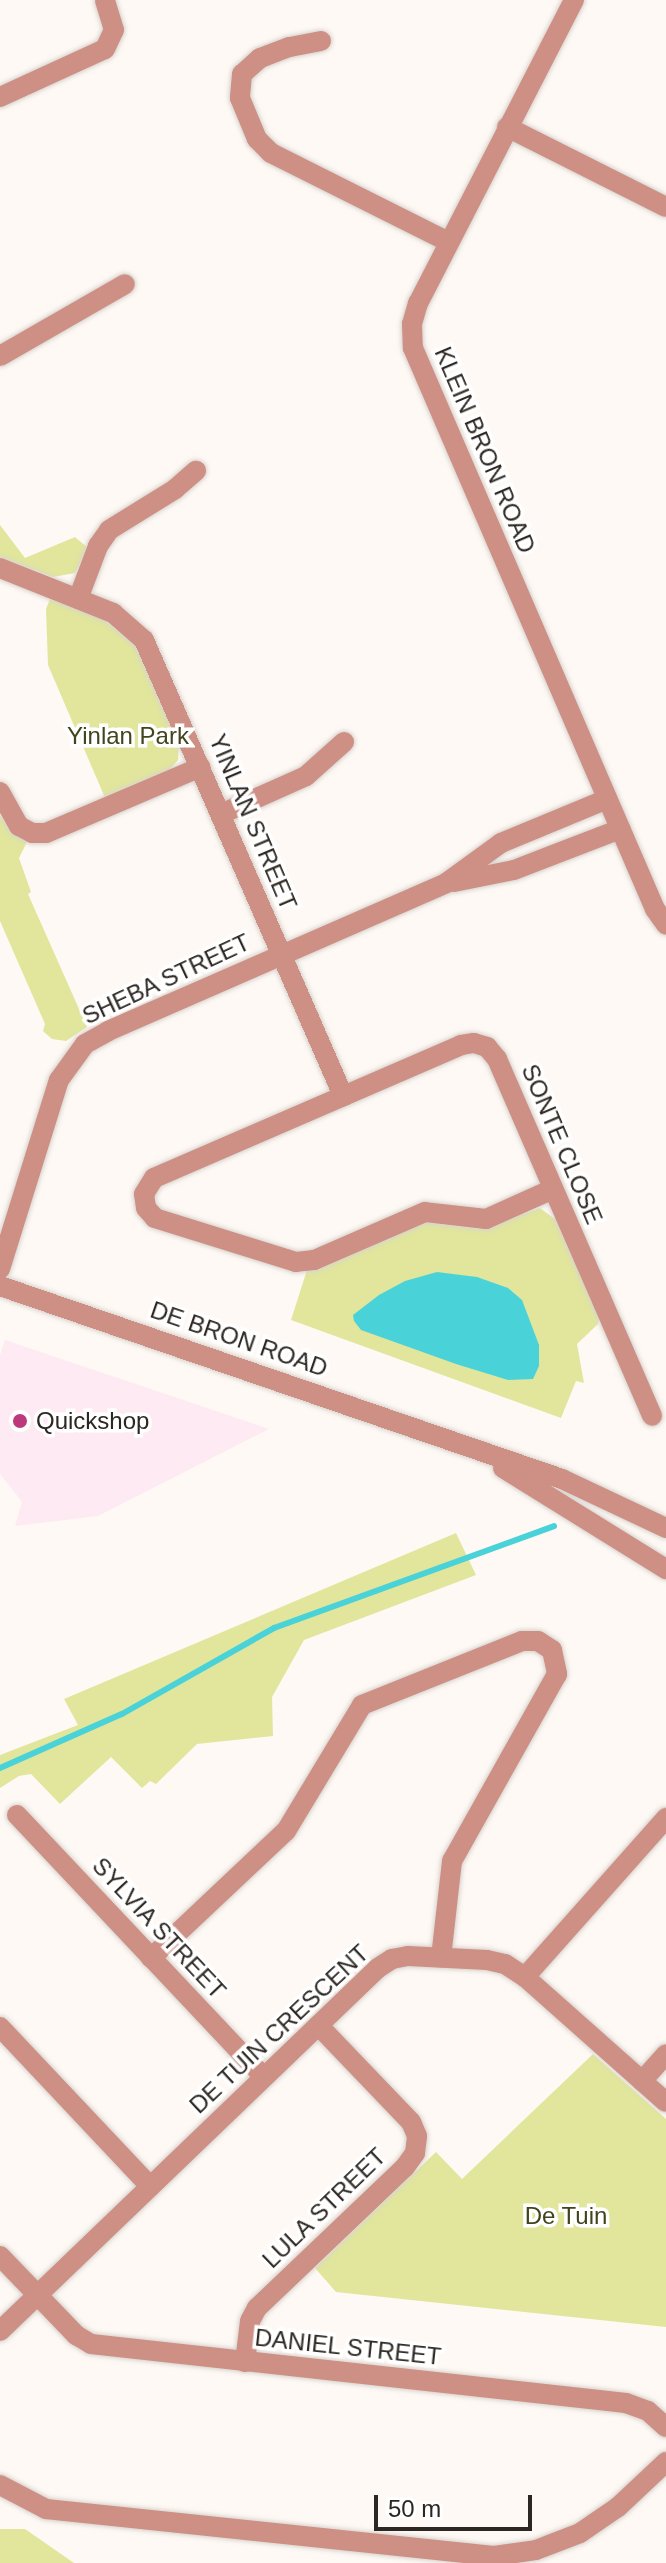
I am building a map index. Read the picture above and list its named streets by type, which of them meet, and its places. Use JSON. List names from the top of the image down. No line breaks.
{"streets":{"street":["KLEIN BRON ROAD","YINLAN STREET","SHEBA STREET","SONTE CLOSE","DE BRON ROAD","SYLVIA STREET","DE TUIN CRESCENT","LULA STREET","DANIEL STREET"]},"crossings":[["KLEIN BRON ROAD","SHEBA STREET"],["YINLAN STREET","SHEBA STREET"],["SYLVIA STREET","DE TUIN CRESCENT"],["DE TUIN CRESCENT","LULA STREET"],["DE TUIN CRESCENT","DANIEL STREET"],["LULA STREET","DANIEL STREET"]],"parks":["Yinlan Park","De Tuin"],"places":["Quickshop"],"scale_bar":"50 m"}
